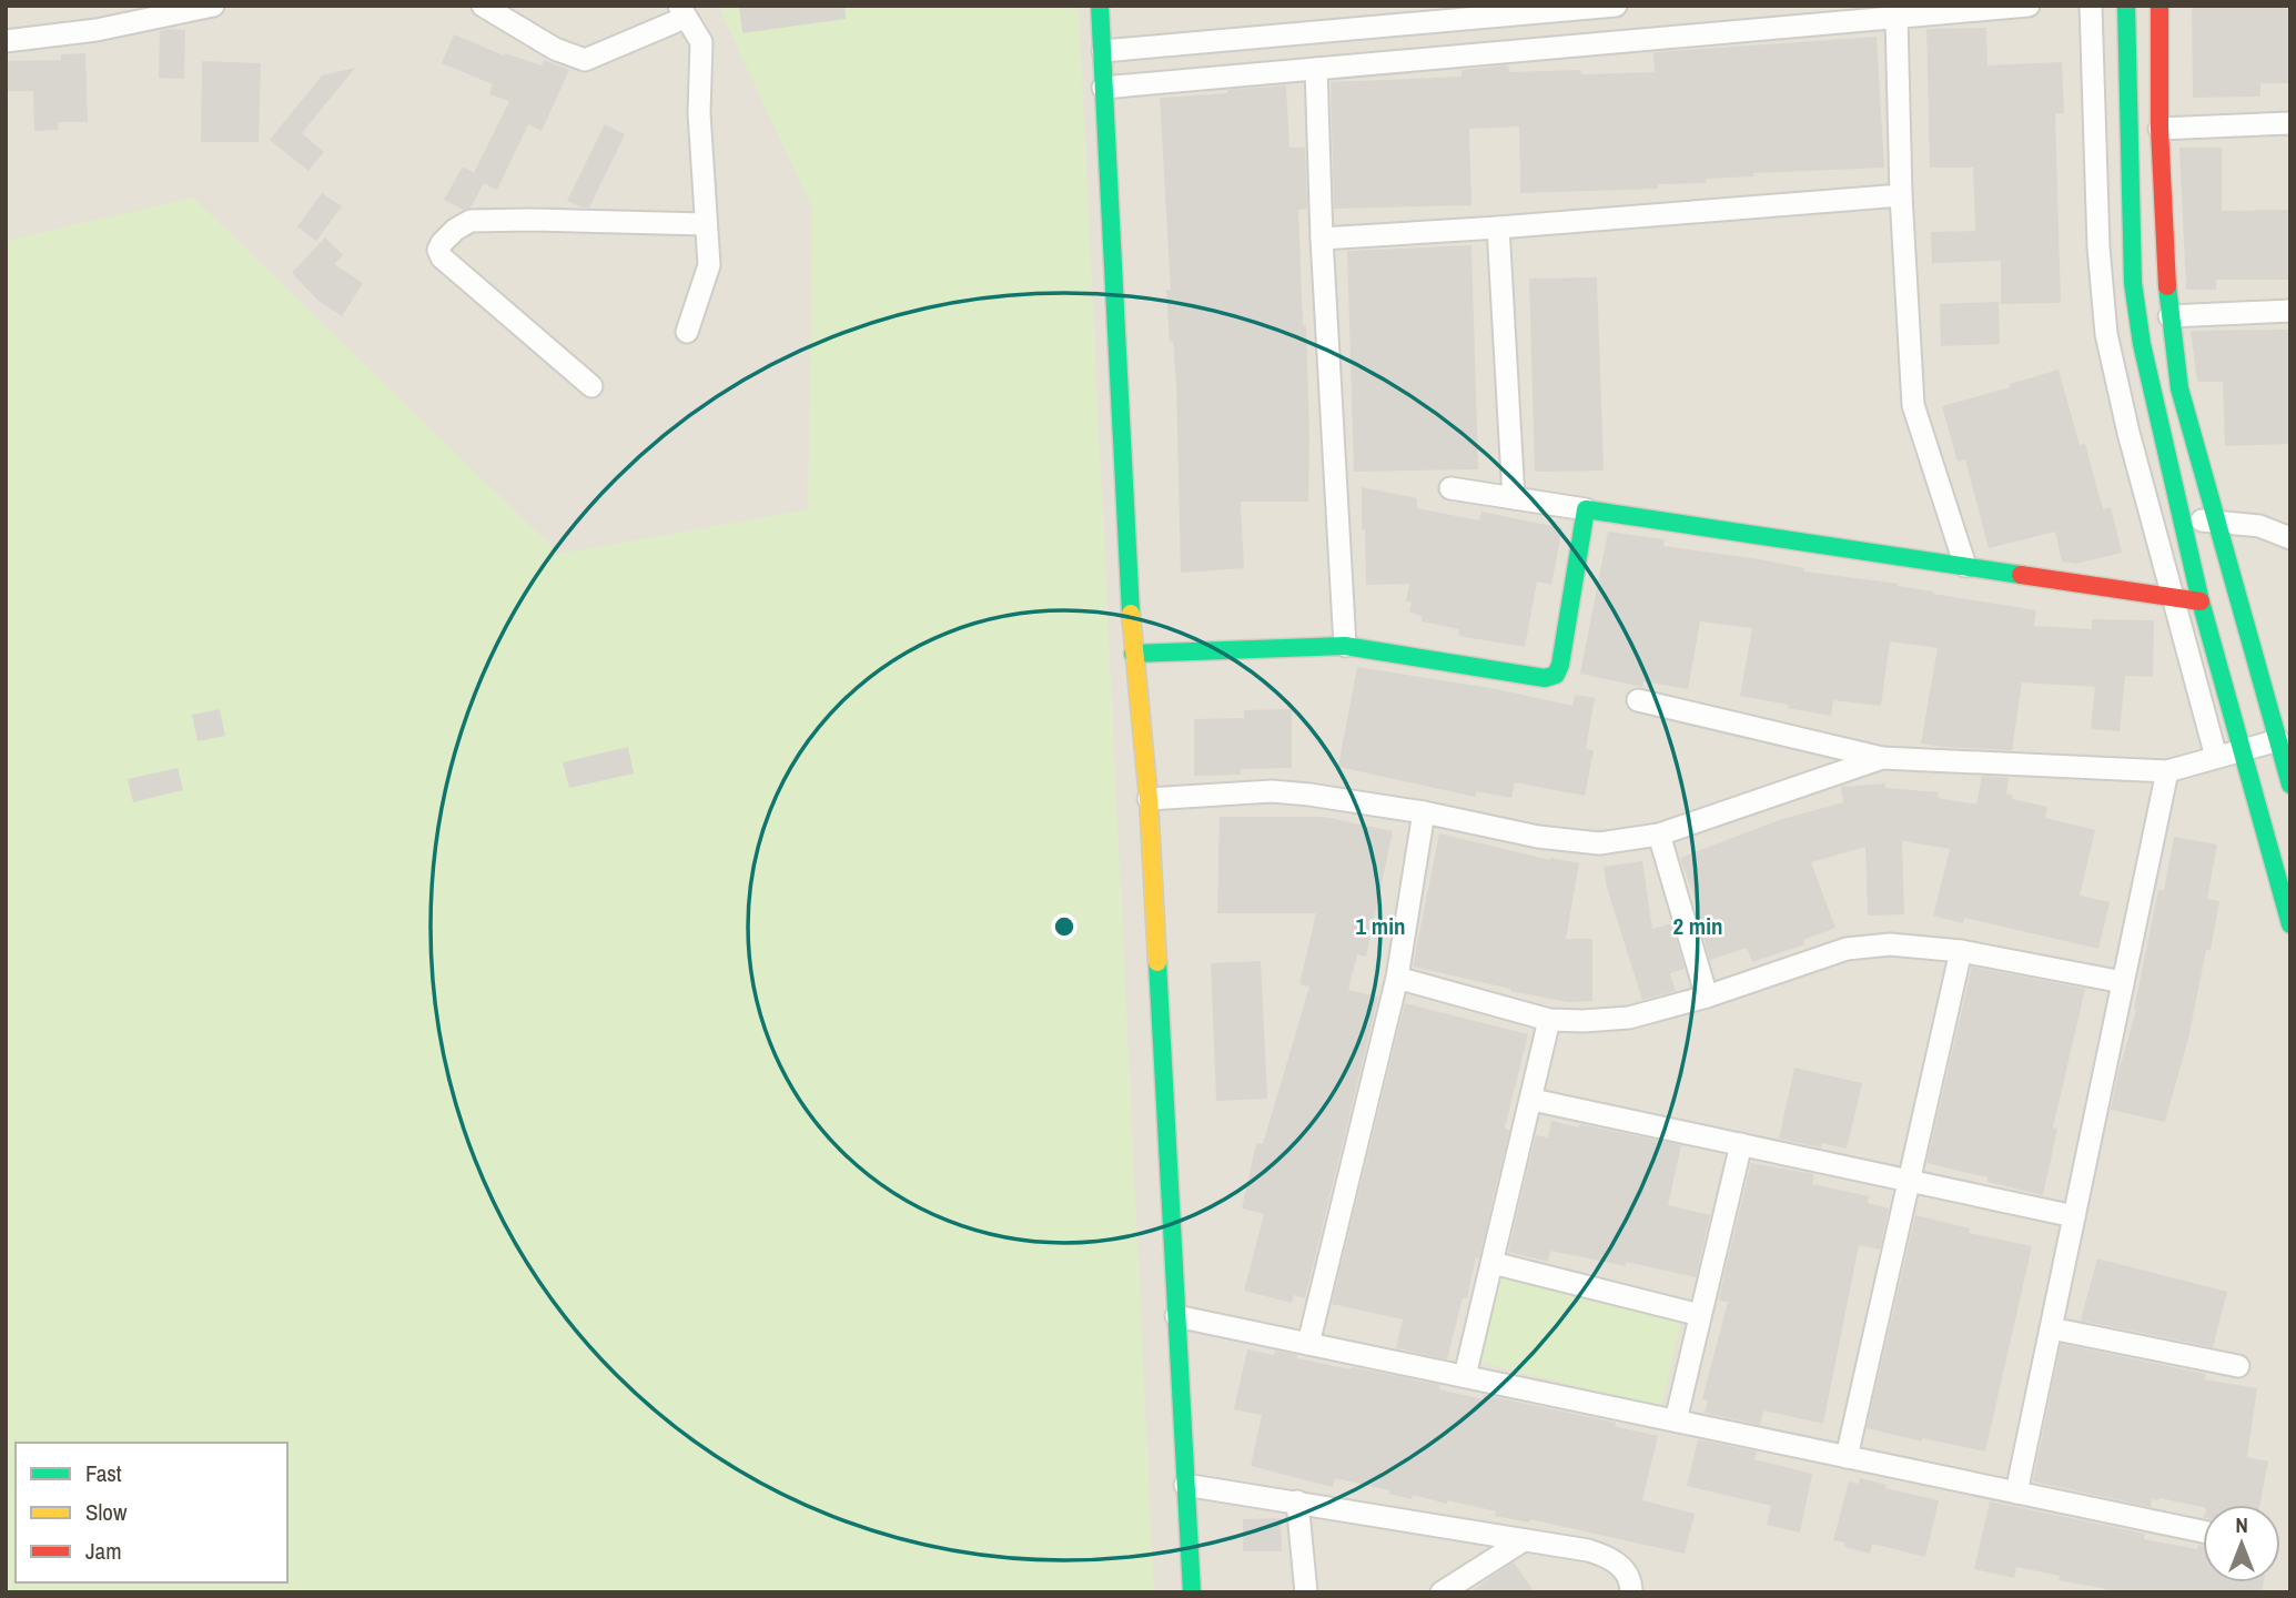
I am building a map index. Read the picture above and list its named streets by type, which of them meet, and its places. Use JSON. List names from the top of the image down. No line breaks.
{"legend":["Fast","Slow","Jam"],"north":"top","rings":["1 min","2 min"]}
